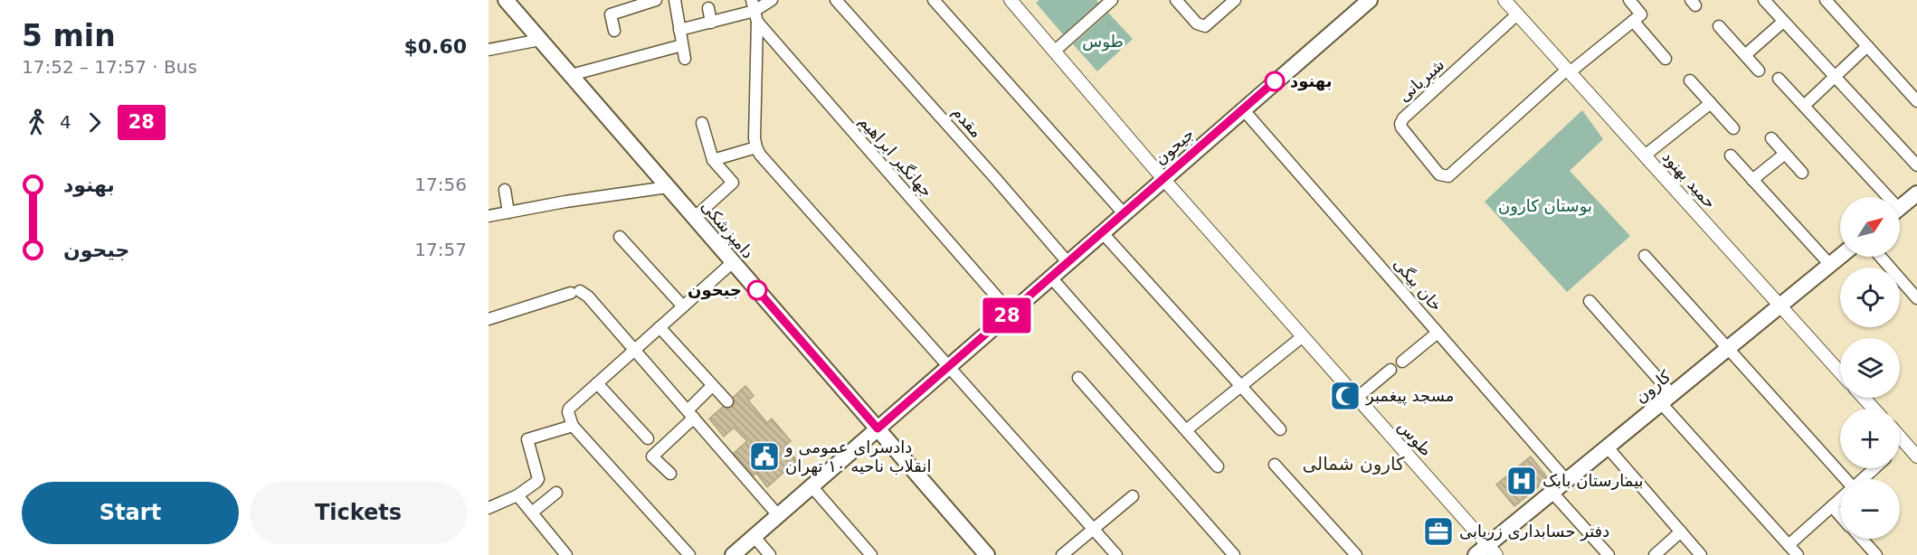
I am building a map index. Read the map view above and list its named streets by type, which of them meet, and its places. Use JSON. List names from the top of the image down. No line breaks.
{"streets":{"main road":["جیحون","دامپزشکی","کارون"],"street":["شیربانی","مقدم","جهانگیر ابراهیم","حمید بهنود","خان بیگی","طوس"]},"crossings":[["شیربانی","حمید بهنود"],["مقدم","جیحون"],["جیحون","جهانگیر ابراهیم"],["جیحون","دامپزشکی"],["جیحون","خان بیگی"],["جیحون","طوس"],["حمید بهنود","کارون"],["خان بیگی","کارون"],["کارون","طوس"]],"districts":["کارون شمالی"],"parks":["طوس","بوستان کارون"],"places":{"other":["بهنود","جیحون"],"mosque":["مسجد پیغمبر"],"public building":["دادسرای عمومی و انقلاب ناحیه ۱۰ تهران"],"hospital":["بیمارستان بابک"],"office":["دفتر حسابداری زریابی"]},"lines":["bus line 28"],"north":"top right","page":{"heading":["5 min","17:52 – 17:57 · Bus","$0.60"],"on_map":"28","legs":["4","28"],"list":[{"name":"بهنود","value":"17:56"},{"name":"جیحون","value":"17:57"}],"map_buttons":["+","−"],"buttons":["Start","Tickets"]}}
